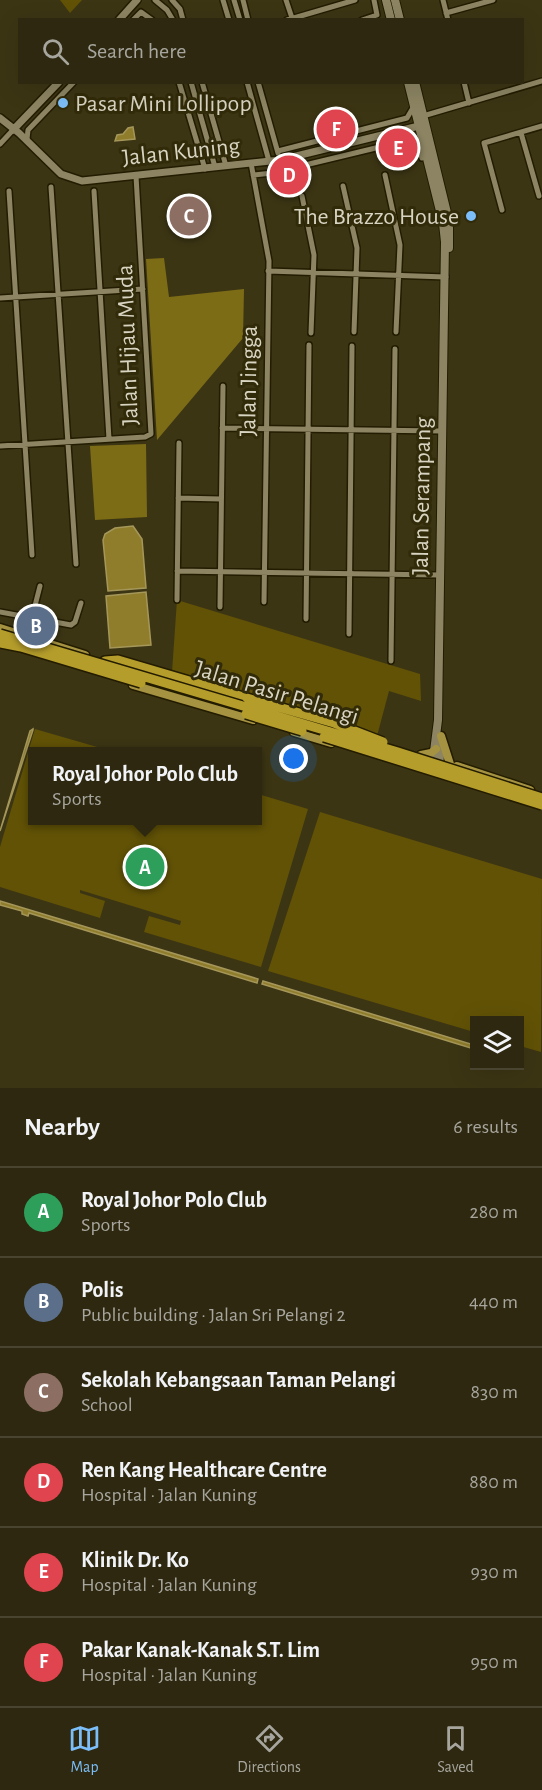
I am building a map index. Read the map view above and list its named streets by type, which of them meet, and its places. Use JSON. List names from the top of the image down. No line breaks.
{"streets":{"main road":["Jalan Serampang","Jalan Pasir Pelangi"],"street":["Jalan Kuning","Jalan Hijau Muda","Jalan Jingga"]},"crossings":[["Jalan Kuning","Jalan Hijau Muda"],["Jalan Kuning","Jalan Jingga"],["Jalan Kuning","Jalan Serampang"],["Jalan Serampang","Jalan Pasir Pelangi"]],"places":["Pasar Mini Lollipop","The Brazzo House"],"page":{"search":"Search here","pins":["F","E","D","C","B","A"],"popup":["Royal Johor Polo Club","Sports"],"heading":["Nearby","6 results"],"list":[{"mark":"A","name":"Royal Johor Polo Club","note":"Sports","value":"280 m"},{"mark":"B","name":"Polis","note":"Public building · Jalan Sri Pelangi 2","value":"440 m"},{"mark":"C","name":"Sekolah Kebangsaan Taman Pelangi","note":"School","value":"830 m"},{"mark":"D","name":"Ren Kang Healthcare Centre","note":"Hospital · Jalan Kuning","value":"880 m"},{"mark":"E","name":"Klinik Dr. Ko","note":"Hospital · Jalan Kuning","value":"930 m"},{"mark":"F","name":"Pakar Kanak-Kanak S.T. Lim","note":"Hospital · Jalan Kuning","value":"950 m"}],"nav":["Map","Directions","Saved"]}}
